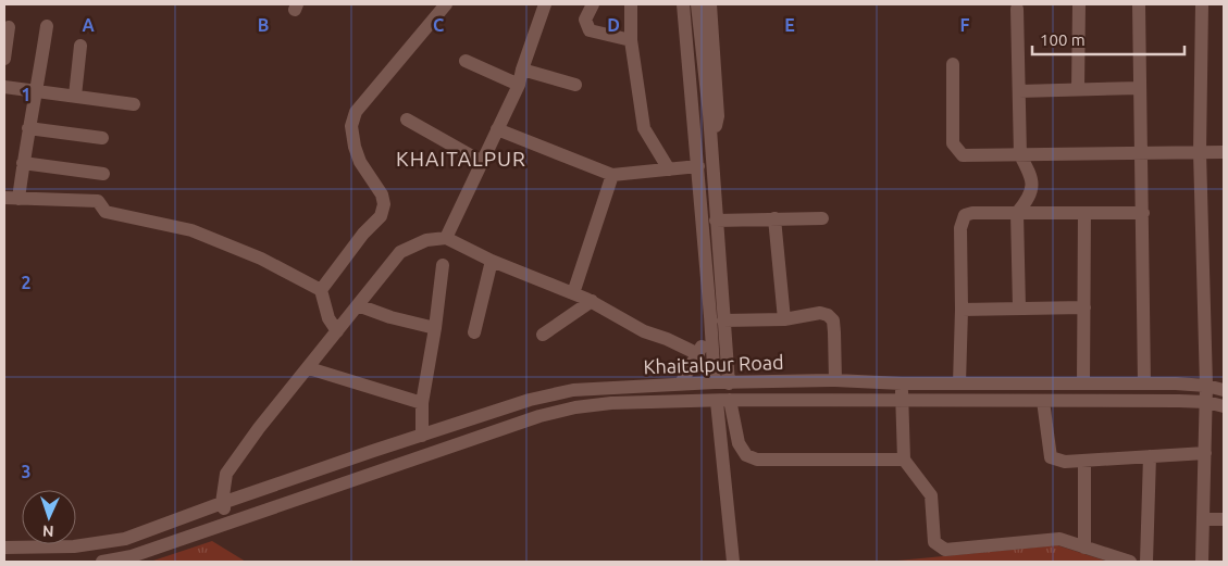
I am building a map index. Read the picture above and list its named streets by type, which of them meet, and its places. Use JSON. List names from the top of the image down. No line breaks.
{"streets":{"street":["Khaitalpur Road"]},"districts":["KHAITALPUR"],"scale_bar":"100 m","north":"bottom","grid":{"columns":["A","B","C","D","E","F"],"rows":["1","2","3"]}}
